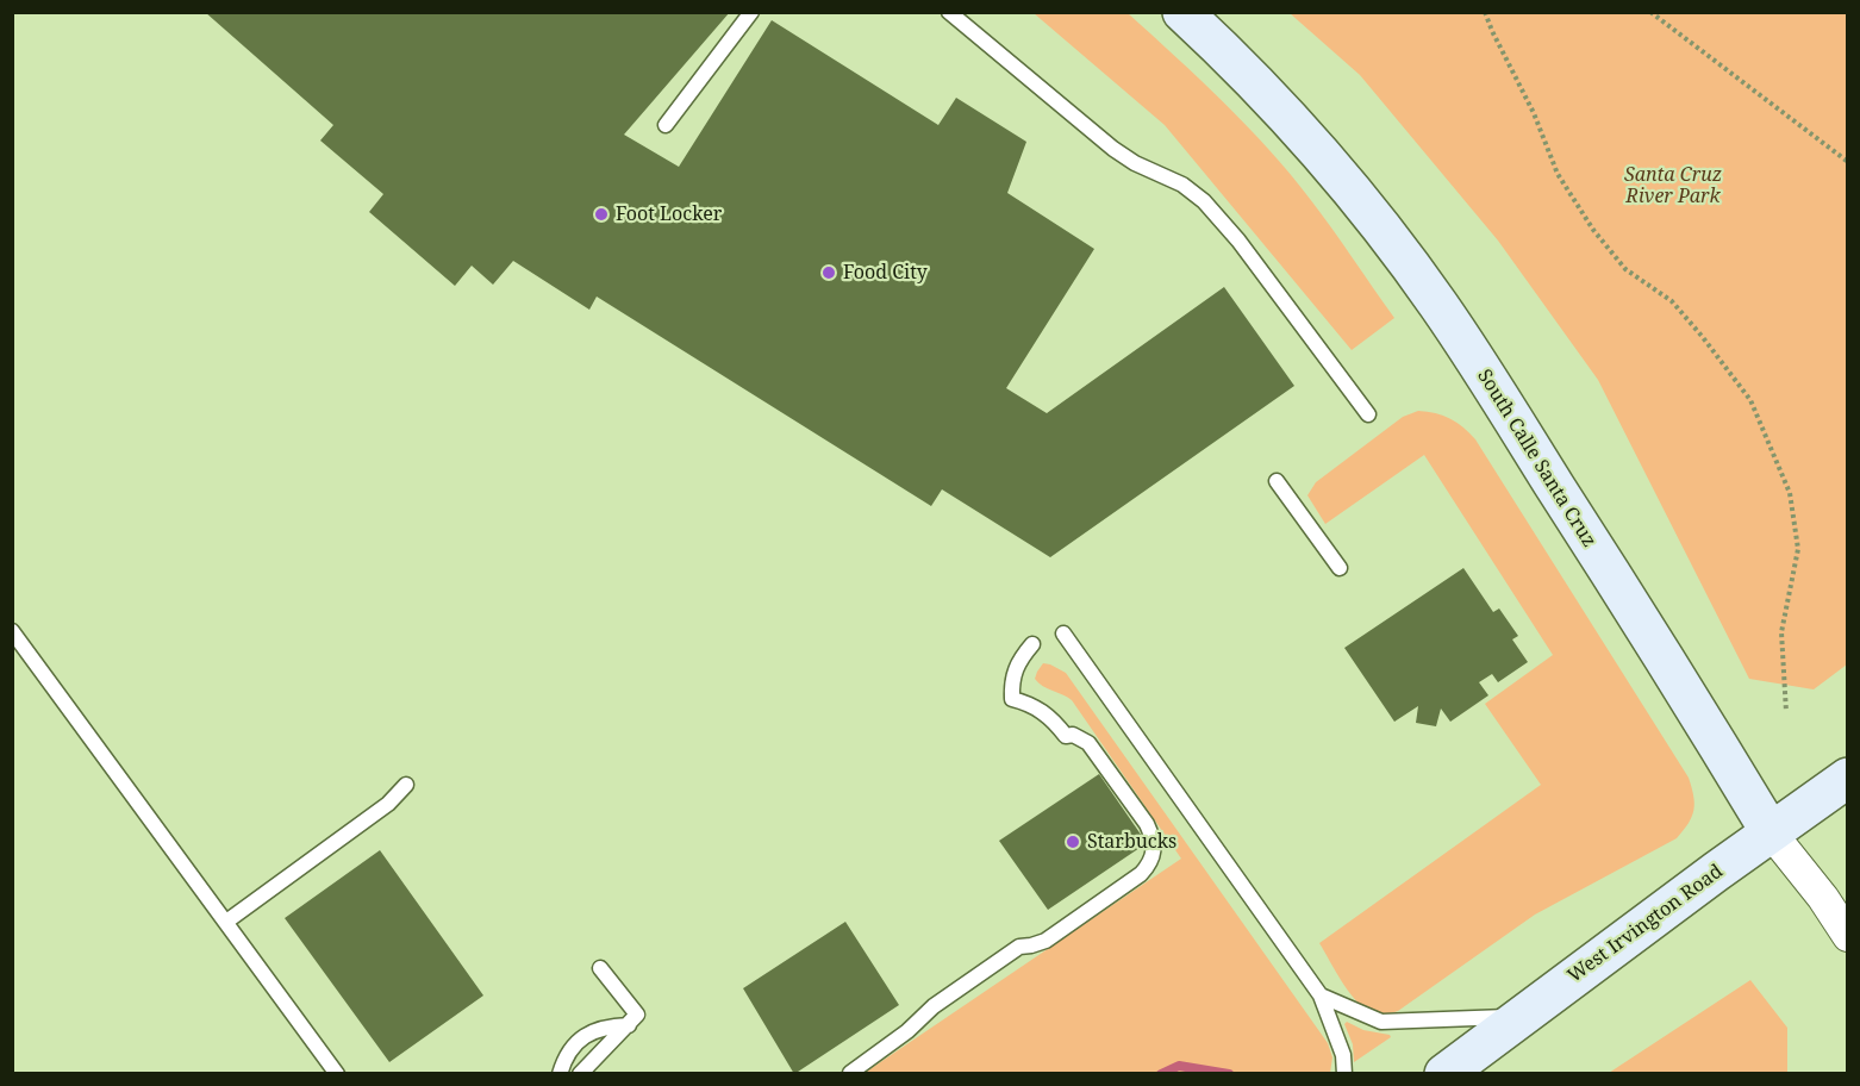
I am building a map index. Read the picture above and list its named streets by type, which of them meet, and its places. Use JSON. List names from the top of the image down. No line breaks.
{"streets":{"street":["South Calle Santa Cruz","West Irvington Road"]},"crossings":[["South Calle Santa Cruz","West Irvington Road"]],"parks":["Santa Cruz River Park"],"places":["Foot Locker","Food City","Starbucks"]}
